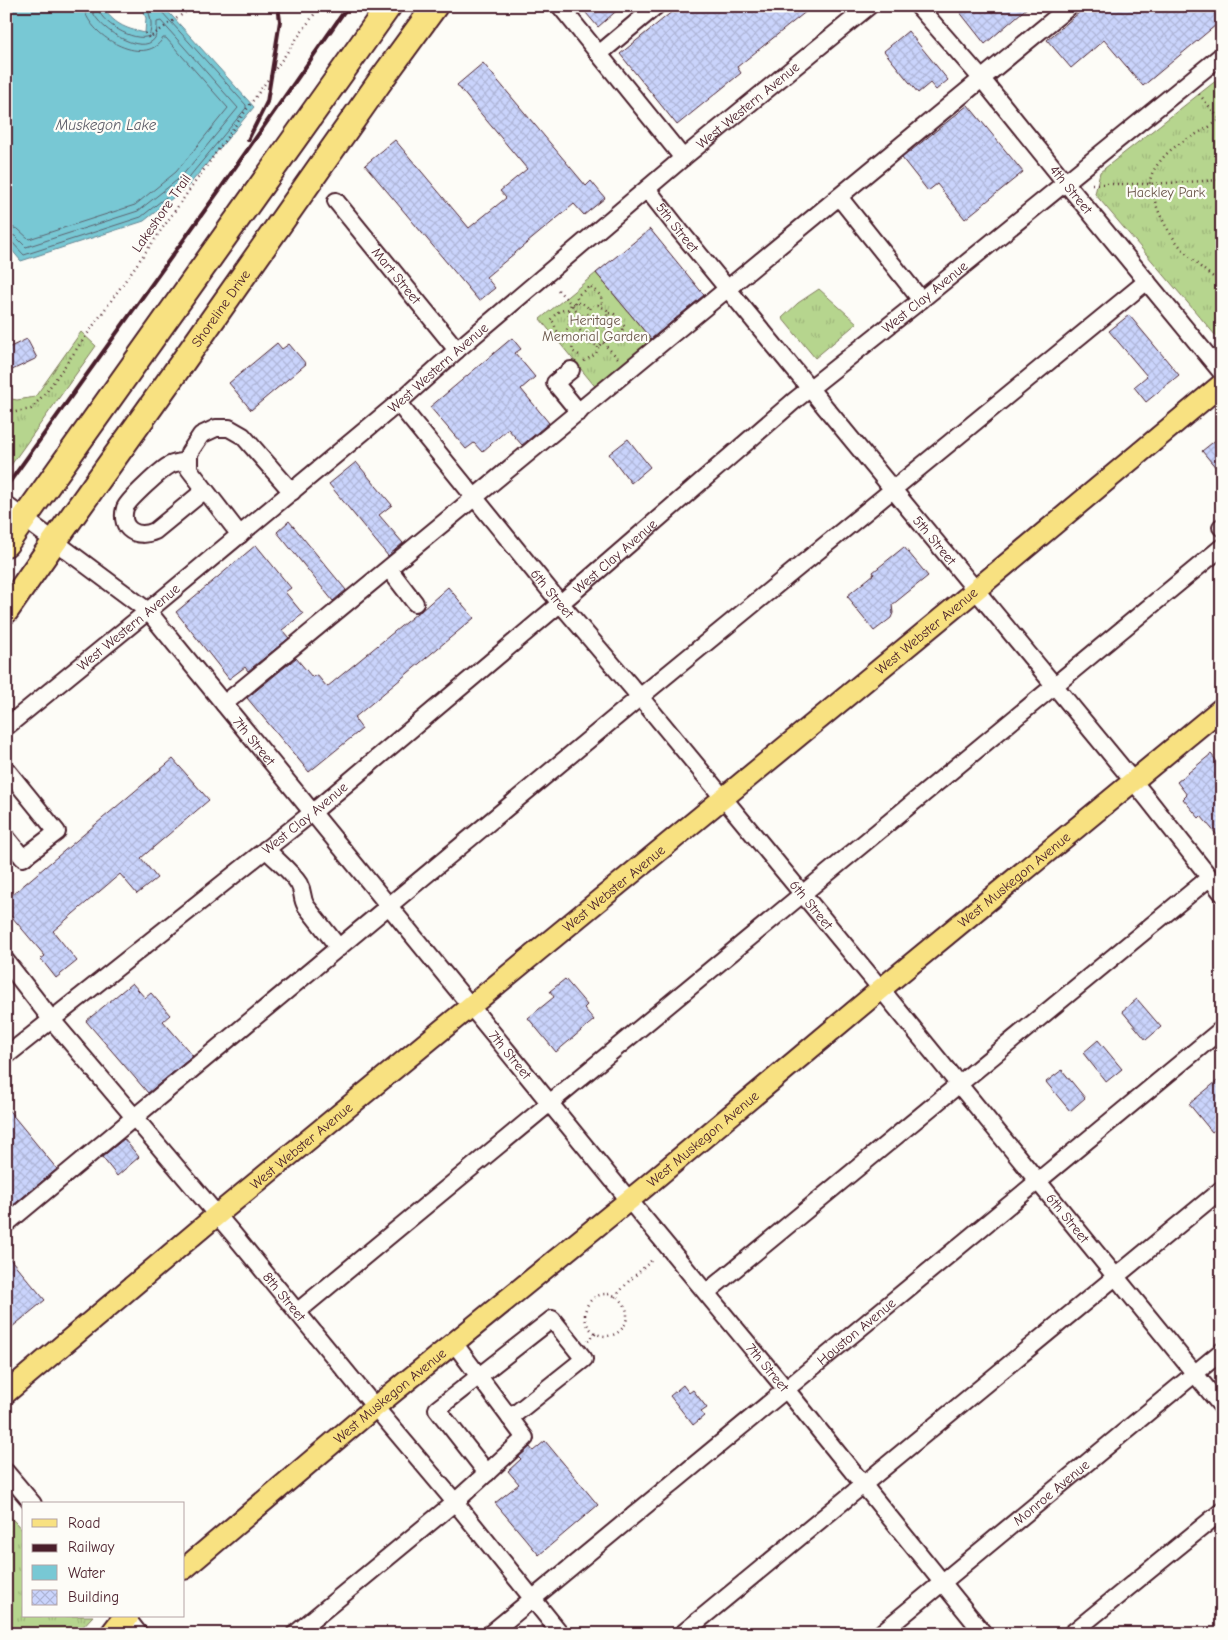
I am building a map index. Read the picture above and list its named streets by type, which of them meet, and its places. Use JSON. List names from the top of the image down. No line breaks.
{"streets":{"highway":["Shoreline Drive"],"main road":["West Webster Avenue","West Muskegon Avenue"],"street":["West Western Avenue","4th Street","5th Street","Mart Street","West Clay Avenue","6th Street","7th Street","8th Street","Houston Avenue","Monroe Avenue"],"path":["Lakeshore Trail"]},"crossings":[["West Western Avenue","5th Street"],["West Western Avenue","Mart Street"],["West Western Avenue","6th Street"],["West Western Avenue","7th Street"],["4th Street","West Clay Avenue"],["5th Street","West Clay Avenue"],["5th Street","West Webster Avenue"],["5th Street","West Muskegon Avenue"],["West Clay Avenue","6th Street"],["West Clay Avenue","7th Street"],["West Clay Avenue","8th Street"],["Shoreline Drive","7th Street"],["6th Street","West Webster Avenue"],["6th Street","West Muskegon Avenue"],["6th Street","Houston Avenue"],["6th Street","Monroe Avenue"],["West Webster Avenue","7th Street"],["West Webster Avenue","8th Street"],["7th Street","West Muskegon Avenue"],["7th Street","Houston Avenue"],["7th Street","Monroe Avenue"],["West Muskegon Avenue","8th Street"],["8th Street","Houston Avenue"]],"water":["Muskegon Lake"],"parks":["Hackley Park","Heritage Memorial Garden"],"legend":["Road","Railway","Water","Building"]}
